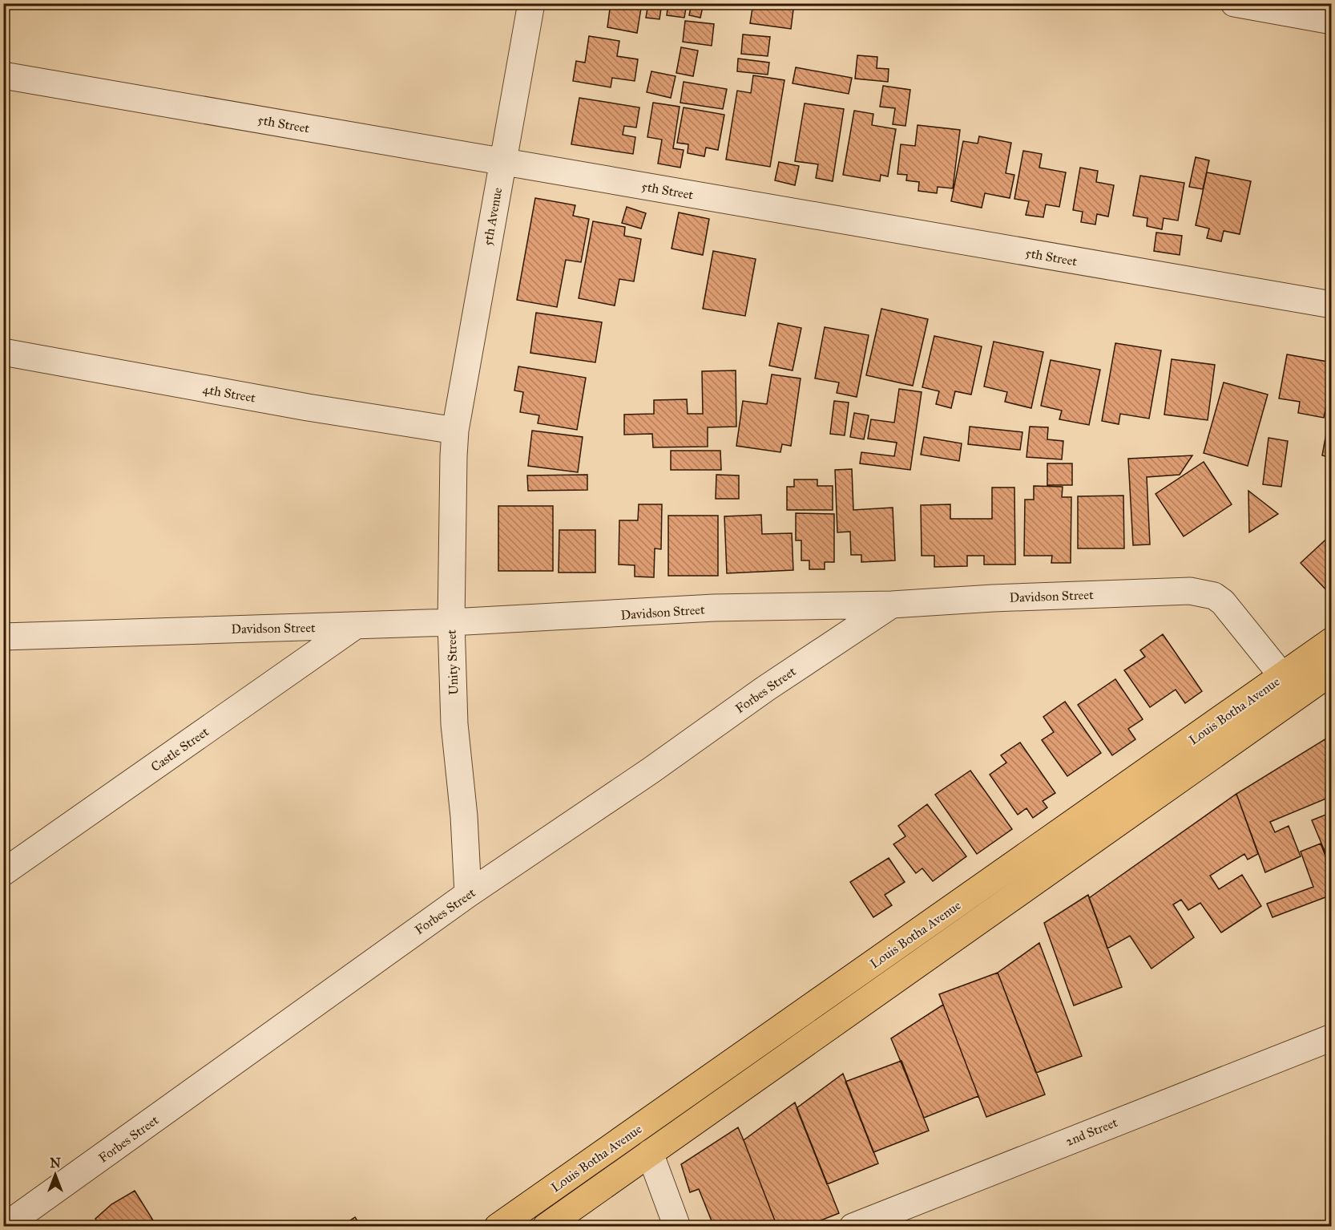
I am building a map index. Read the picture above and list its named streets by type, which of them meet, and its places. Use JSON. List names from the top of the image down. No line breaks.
{"streets":{"main road":["Louis Botha Avenue"],"street":["5th Street","5th Avenue","4th Street","Davidson Street","Unity Street","Forbes Street","Castle Street","2nd Street"]},"crossings":[["5th Street","5th Avenue"],["5th Avenue","4th Street"],["5th Avenue","Unity Street"],["4th Street","Unity Street"],["Davidson Street","Unity Street"],["Davidson Street","Forbes Street"],["Davidson Street","Louis Botha Avenue"],["Davidson Street","Castle Street"],["Unity Street","Forbes Street"]],"north":"top"}
